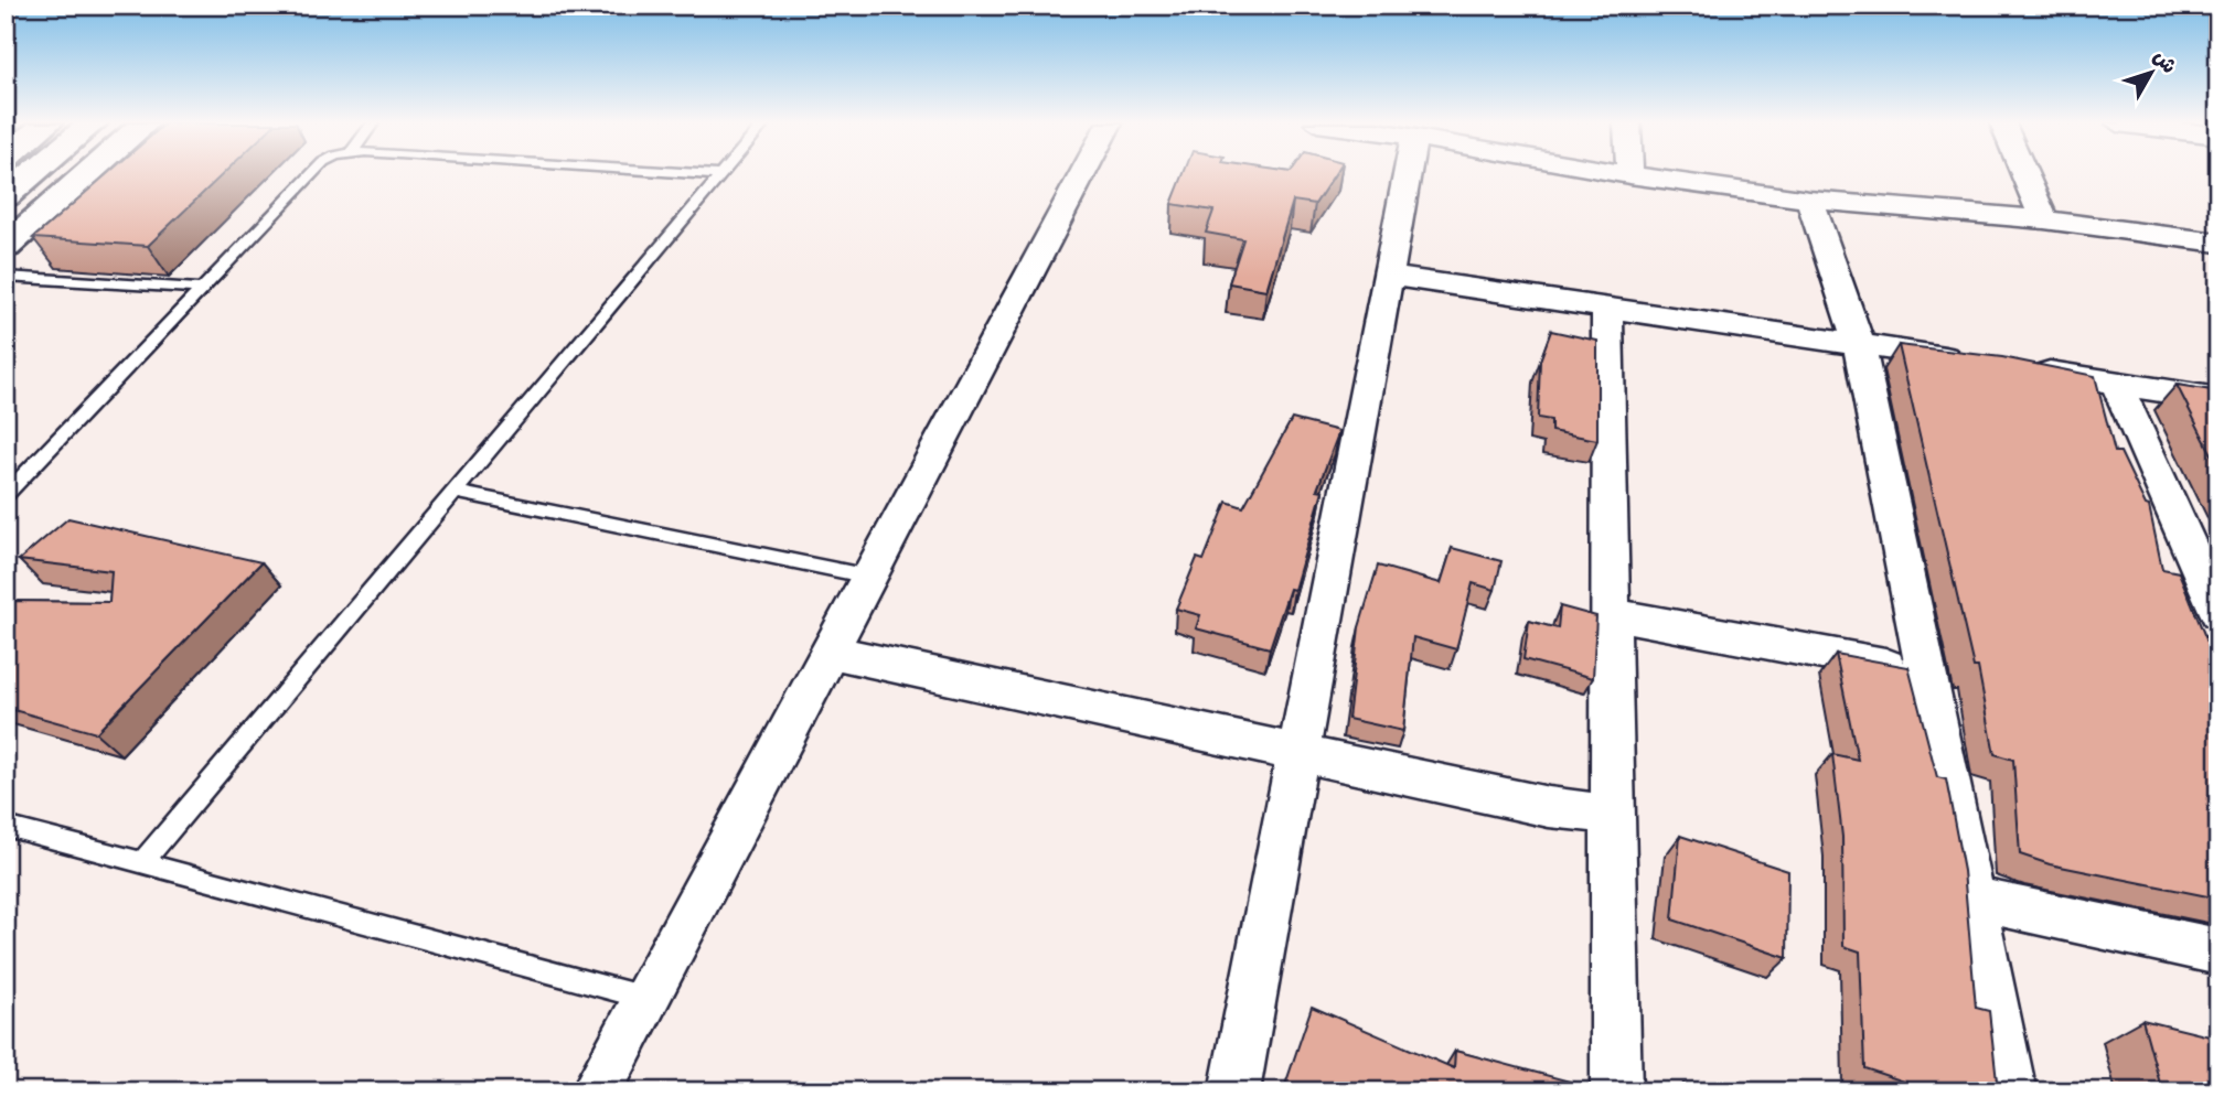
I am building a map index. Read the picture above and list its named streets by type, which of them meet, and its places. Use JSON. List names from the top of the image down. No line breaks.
{"north":"top right"}
